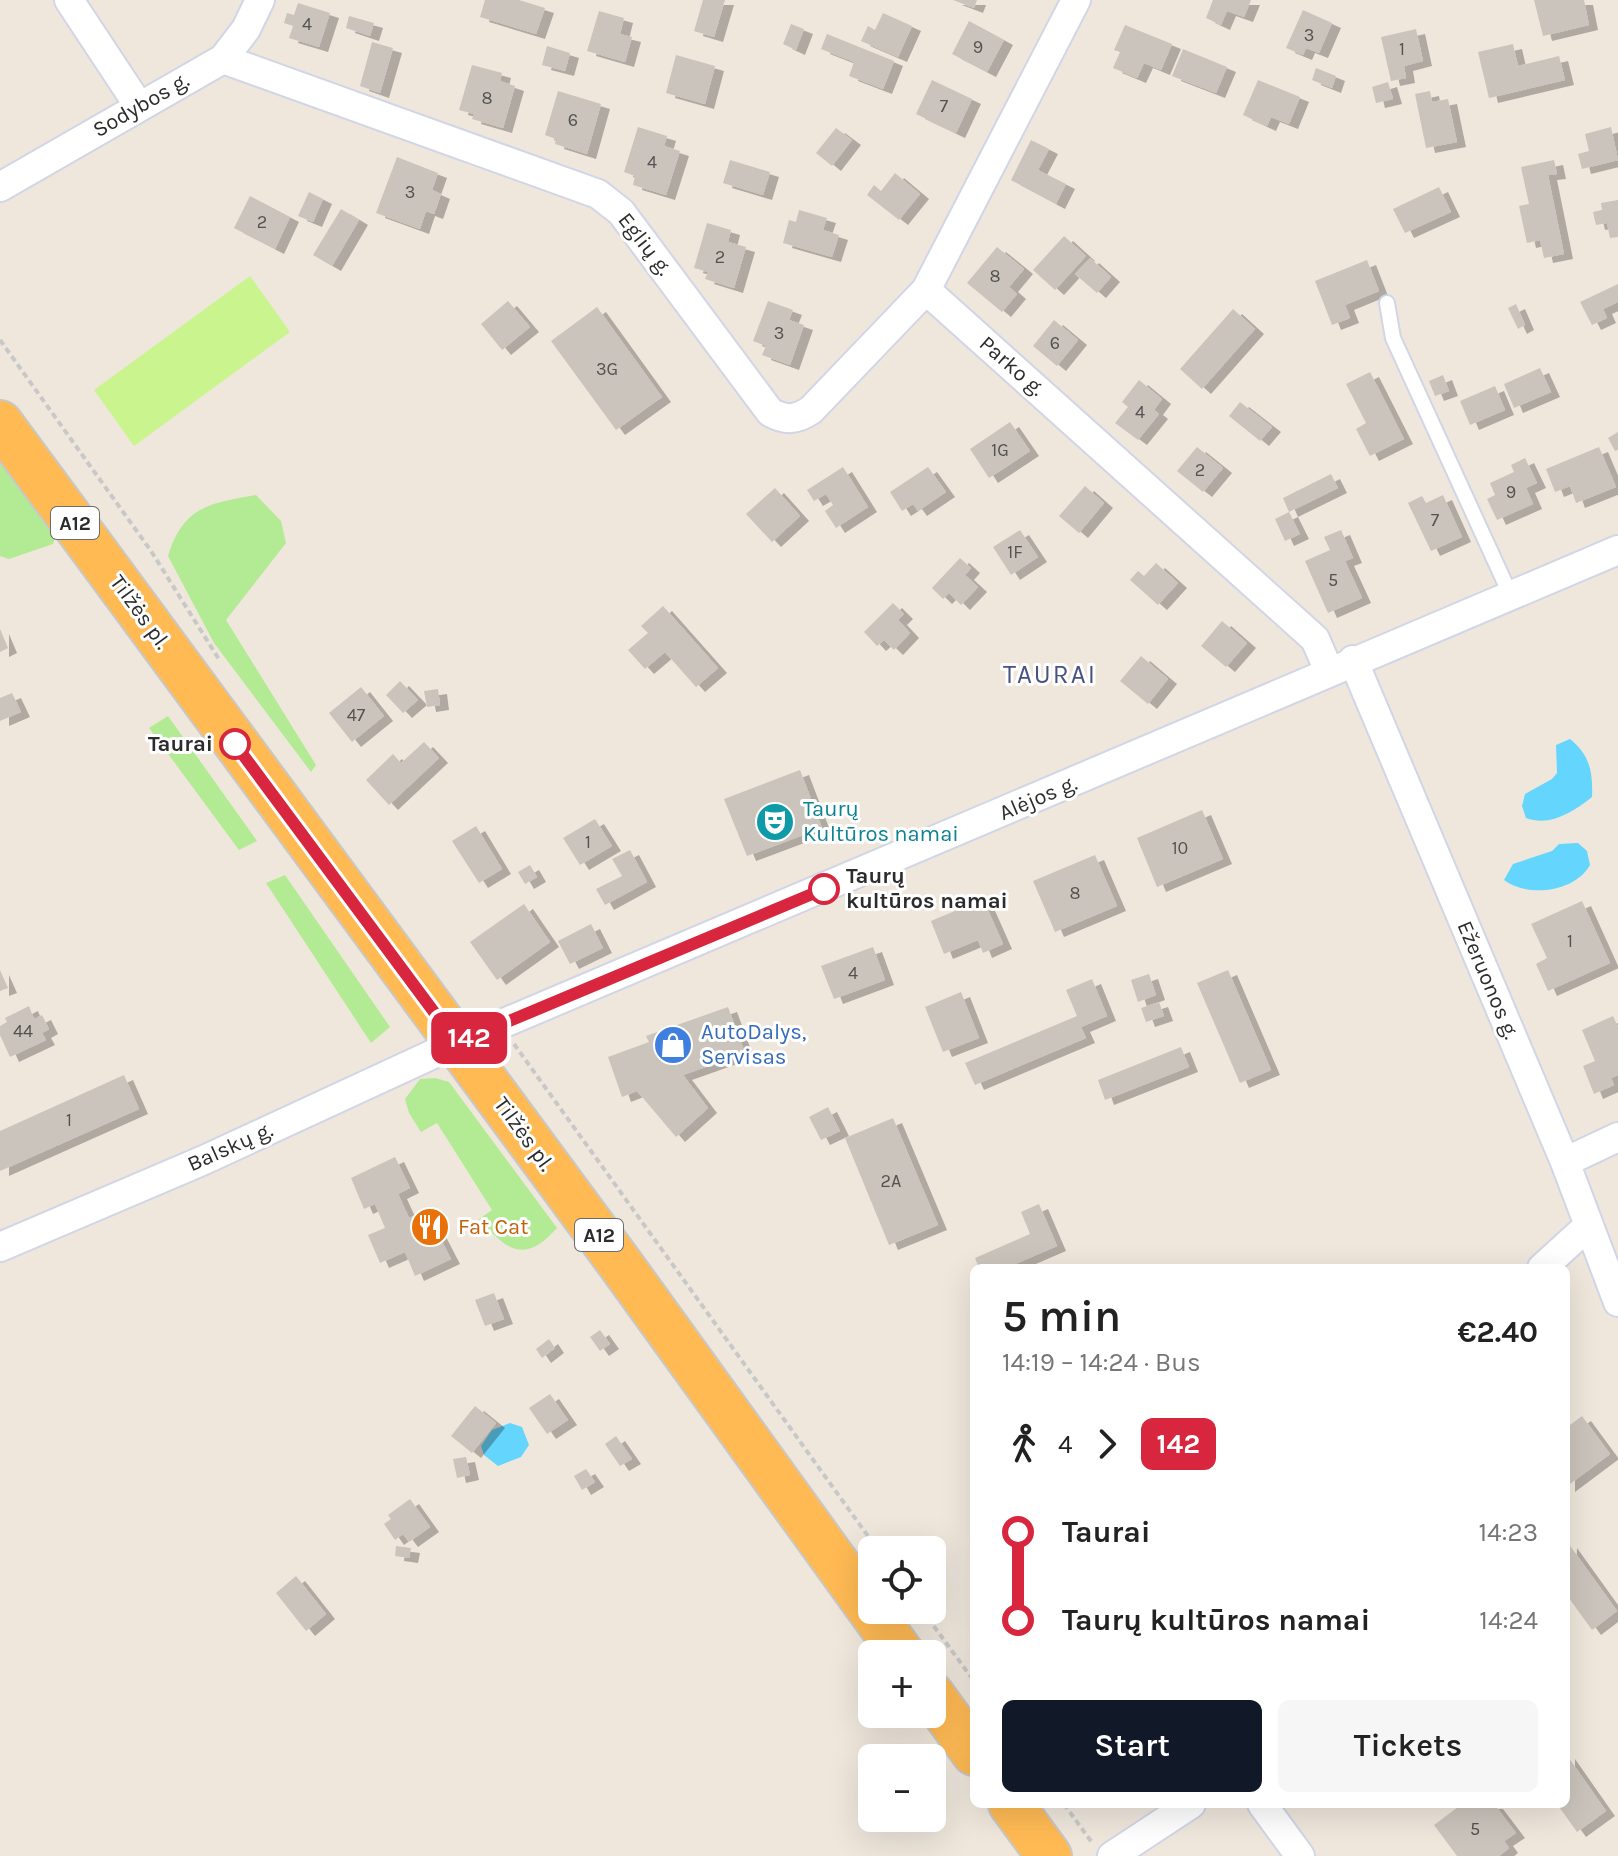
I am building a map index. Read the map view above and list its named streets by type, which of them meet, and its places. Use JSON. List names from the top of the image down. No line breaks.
{"streets":{"highway":["A12","Tilžės pl."],"street":["Sodybos g.","Eglių g.","Parko g.","Alėjos g.","Ežeruonos g.","Balskų g."]},"crossings":[["Sodybos g.","Eglių g."],["Eglių g.","Parko g."],["Parko g.","Alėjos g."],["Parko g.","Ežeruonos g."],["Tilžės pl.","Alėjos g."],["Tilžės pl.","Balskų g."],["Alėjos g.","Ežeruonos g."],["Alėjos g.","Balskų g."]],"districts":["TAURAI"],"places":{"other":["Taurai","Taurų kultūros namai"],"theatre":["Taurų Kultūros namai"],"shop":["AutoDalys, Servisas"],"restaurant":["Fat Cat"]},"lines":["bus line 142"],"house_numbers":["4","3","9","1","8","7","6","4","3","2","2","8","3","6","3G","4","1G","2","9","7","1F","5","47","1","10","8","1","4","44","1","2A","5"],"page":{"on_map":"142","heading":["5 min","14:19 – 14:24 · Bus","€2.40"],"legs":["4","142"],"list":[{"name":"Taurai","value":"14:23"},{"name":"Taurų kultūros namai","value":"14:24"}],"map_buttons":["+","−"],"buttons":["Start","Tickets"]}}
